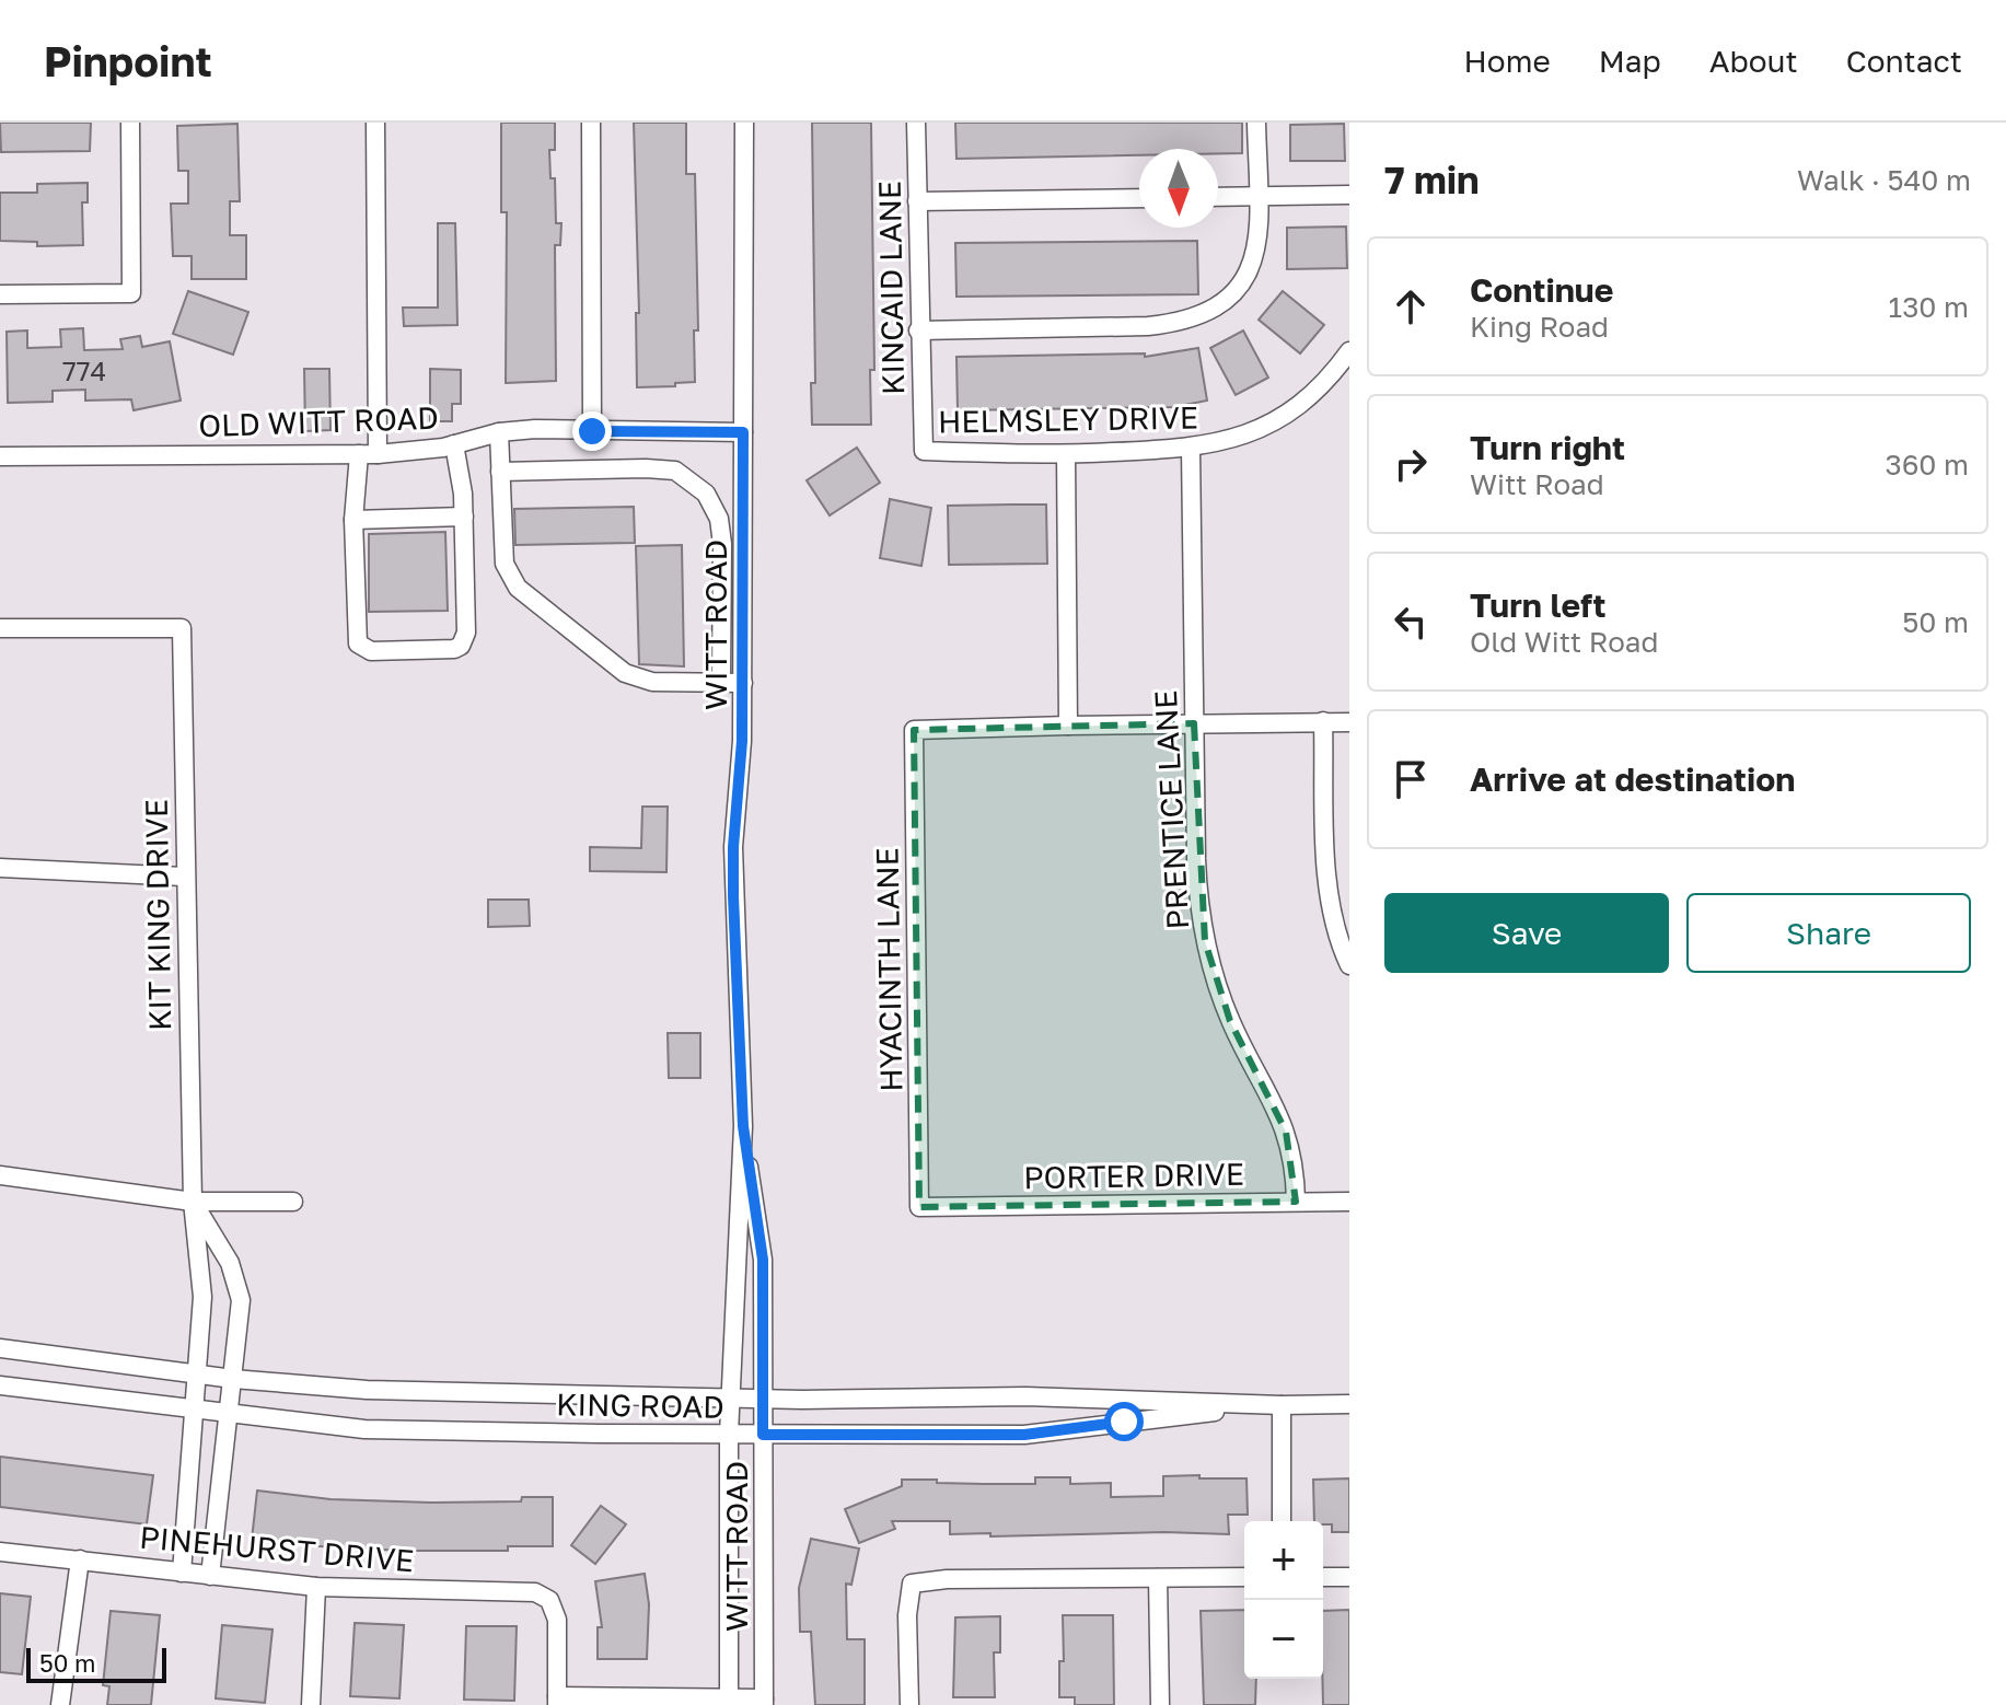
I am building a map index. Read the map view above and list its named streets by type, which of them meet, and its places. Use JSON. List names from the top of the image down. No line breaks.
{"streets":{"street":["KINCAID LANE","HELMSLEY DRIVE","OLD WITT ROAD","WITT ROAD","PRENTICE LANE","KIT KING DRIVE","HYACINTH LANE","PORTER DRIVE","KING ROAD","PINEHURST DRIVE"]},"crossings":[["KINCAID LANE","HELMSLEY DRIVE"],["HELMSLEY DRIVE","PRENTICE LANE"],["OLD WITT ROAD","WITT ROAD"],["WITT ROAD","KING ROAD"],["PRENTICE LANE","PORTER DRIVE"],["KIT KING DRIVE","KING ROAD"],["KIT KING DRIVE","PINEHURST DRIVE"],["HYACINTH LANE","PORTER DRIVE"]],"house_numbers":["774"],"scale_bar":"50 m","north":"bottom","page":{"header":"Pinpoint","nav":["Home","Map","About","Contact"],"heading":["7 min","Walk · 540 m"],"list":[["Continue","King Road","130 m"],["Turn right","Witt Road","360 m"],["Turn left","Old Witt Road","50 m"],"Arrive at destination"],"buttons":["Save","Share"],"map_buttons":["+","−"],"scale":"50 m"}}
